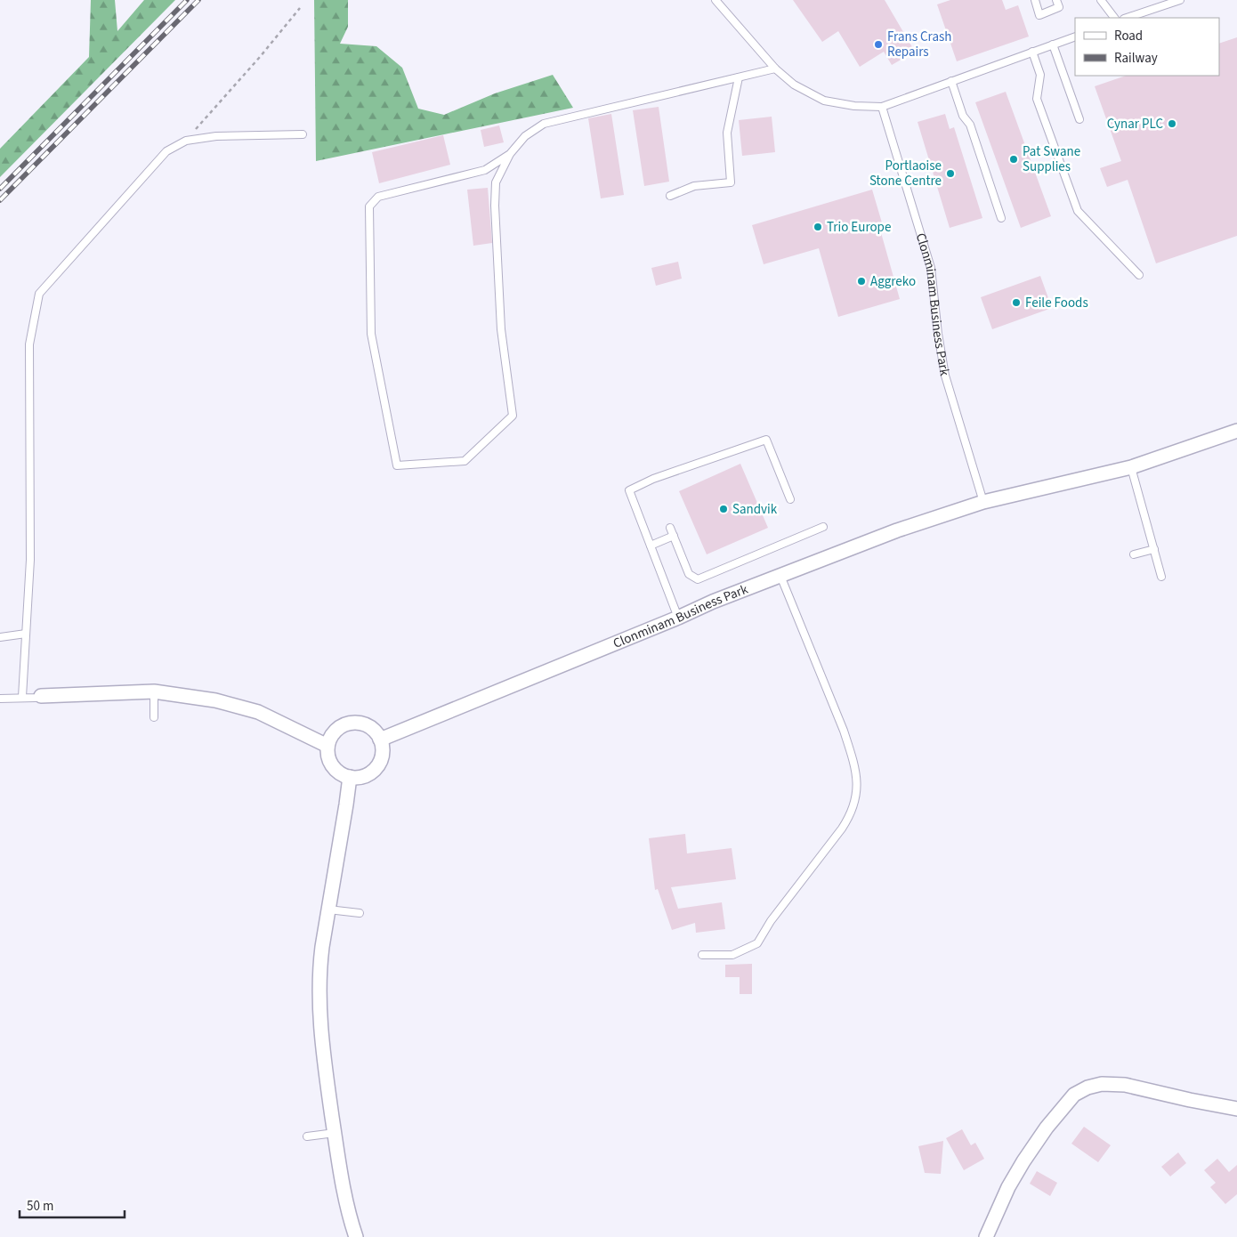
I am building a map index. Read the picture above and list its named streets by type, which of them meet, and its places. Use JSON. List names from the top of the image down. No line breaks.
{"streets":{"street":["Clonminam Business Park"]},"places":["Frans Crash Repairs","Cynar PLC","Pat Swane Supplies","Portlaoise Stone Centre","Trio Europe","Aggreko","Feile Foods","Sandvik"],"legend":["Road","Railway"],"scale_bar":"50 m"}
